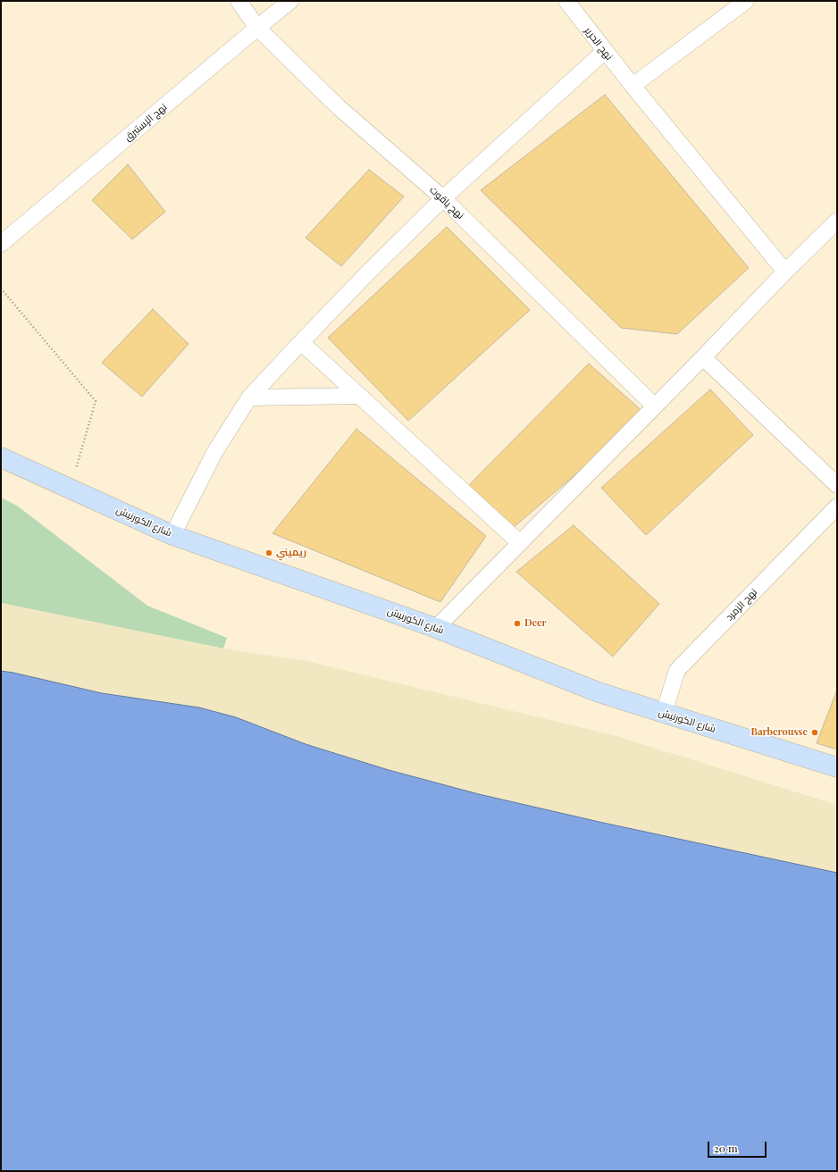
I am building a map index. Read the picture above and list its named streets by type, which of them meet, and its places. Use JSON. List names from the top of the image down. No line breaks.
{"streets":{"main road":["شارع الكورنيش"],"street":["نهج الحرير","نهج الإستبرق","نهج ياقوت","نهج الزمرد"]},"crossings":[["نهج الإستبرق","نهج ياقوت"],["شارع الكورنيش","نهج الزمرد"]],"places":["ريميني","Deer","Barberousse"],"scale_bar":"20 m"}
